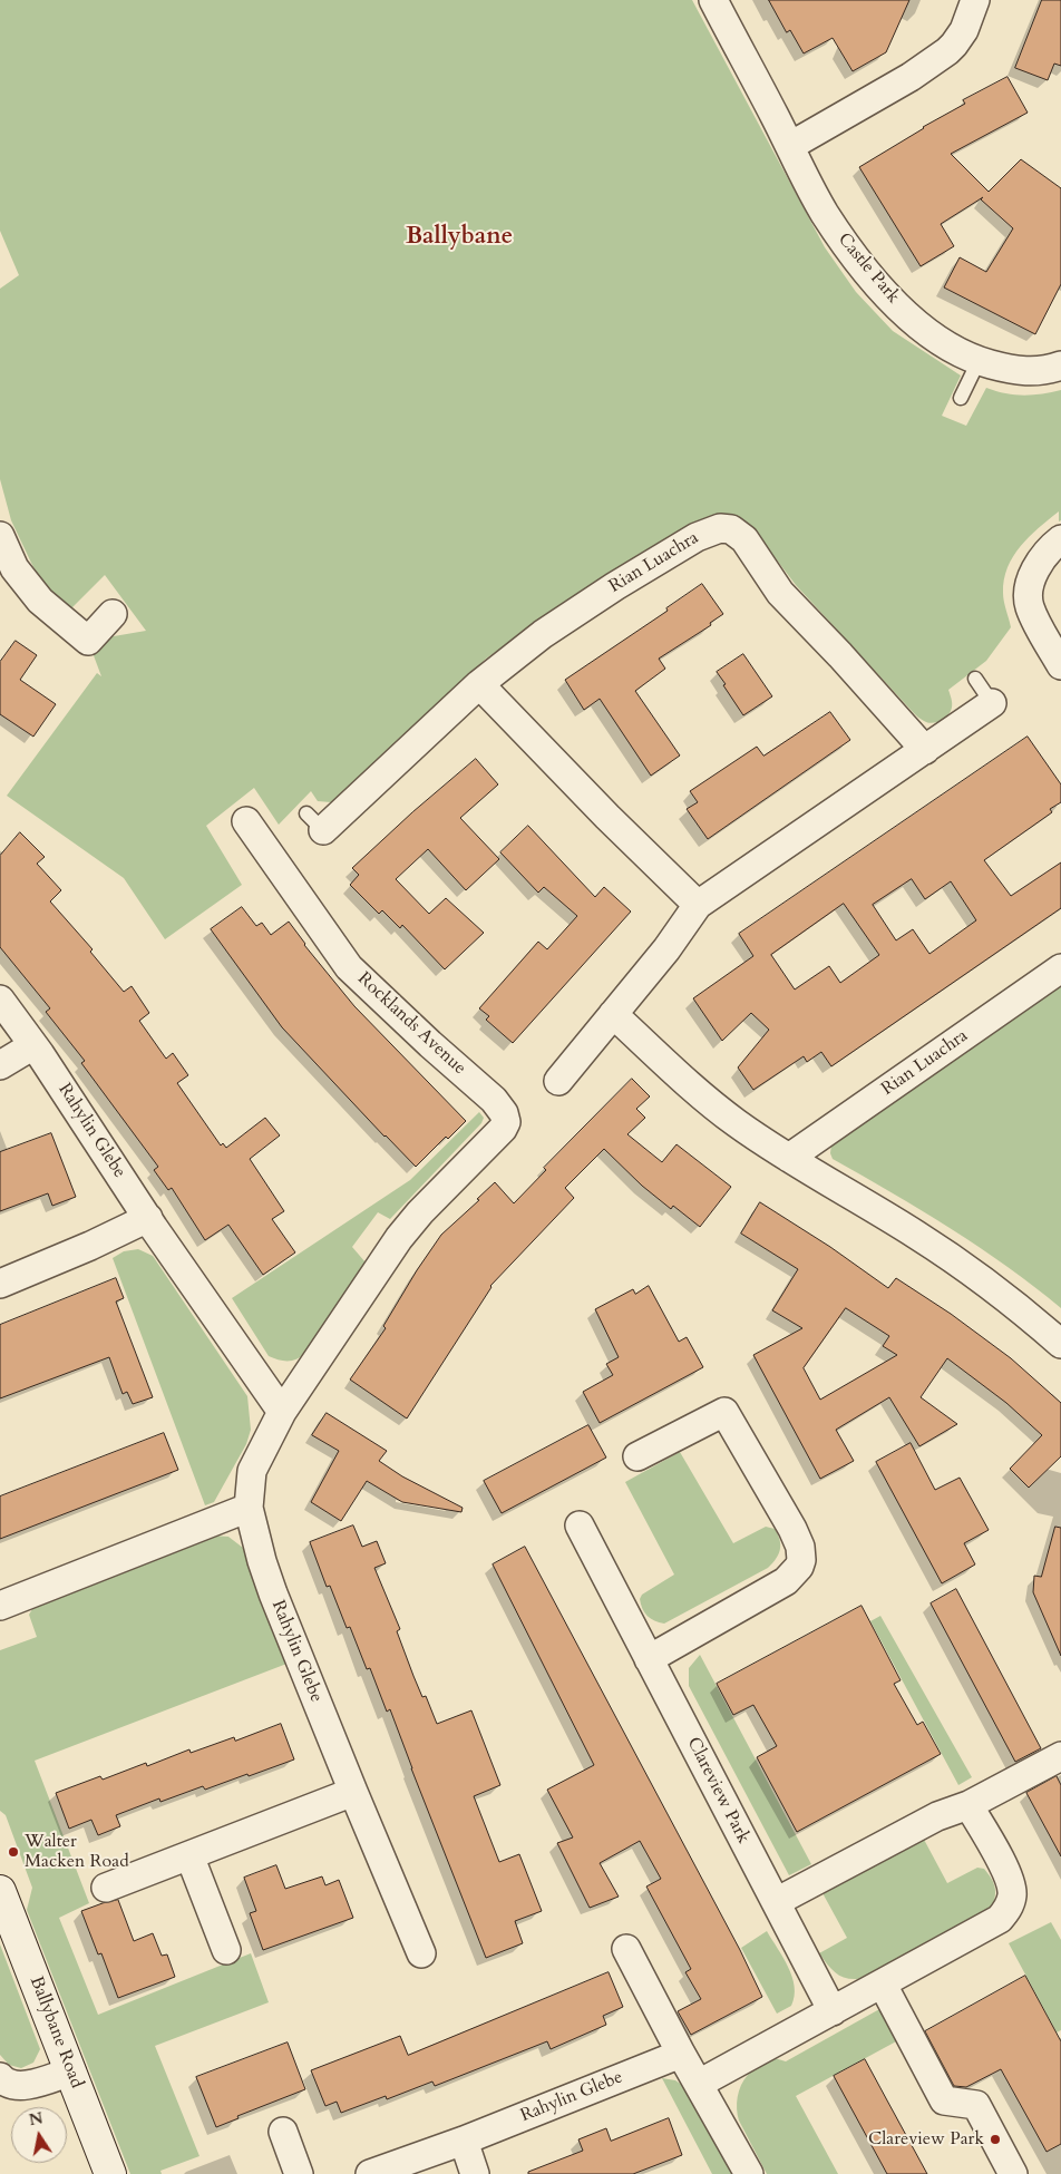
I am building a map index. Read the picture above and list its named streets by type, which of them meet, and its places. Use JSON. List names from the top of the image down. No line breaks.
{"streets":{"main road":["Ballybane Road"],"street":["Castle Park","Rian Luachra","Rocklands Avenue","Rahylin Glebe","Clareview Park"]},"crossings":[["Rocklands Avenue","Rahylin Glebe"]],"districts":["Ballybane"],"places":["Walter Macken Road","Clareview Park"],"north":"top"}
